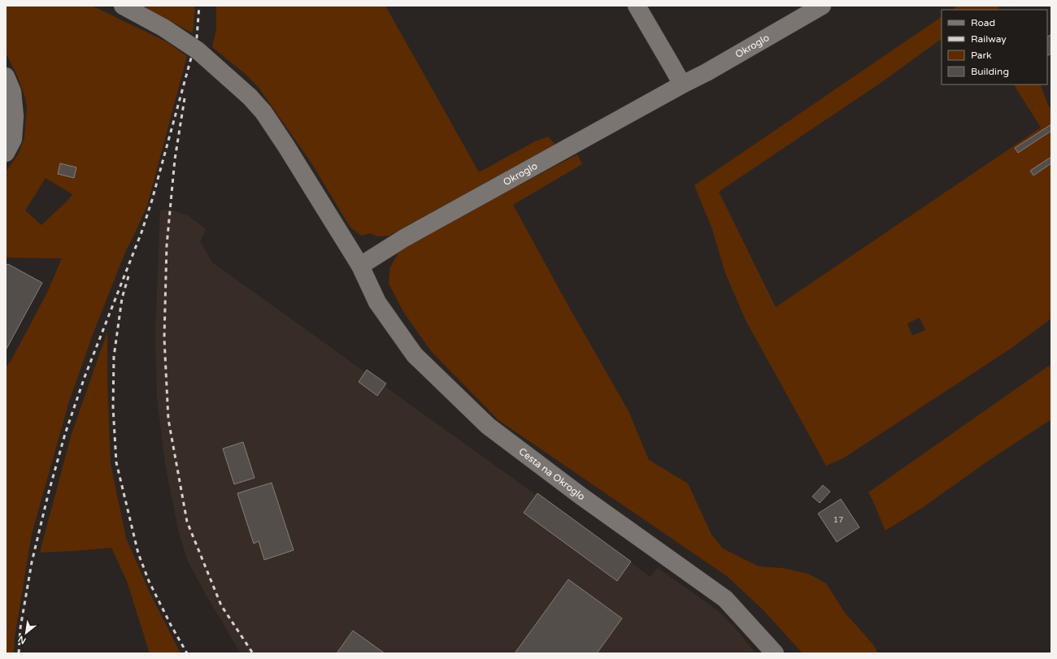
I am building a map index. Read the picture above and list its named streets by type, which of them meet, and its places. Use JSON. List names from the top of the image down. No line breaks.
{"streets":{"street":["Okroglo","Cesta na Okroglo"]},"crossings":[["Okroglo","Cesta na Okroglo"]],"house_numbers":["17"],"legend":["Road","Railway","Park","Building"],"north":"bottom left"}
